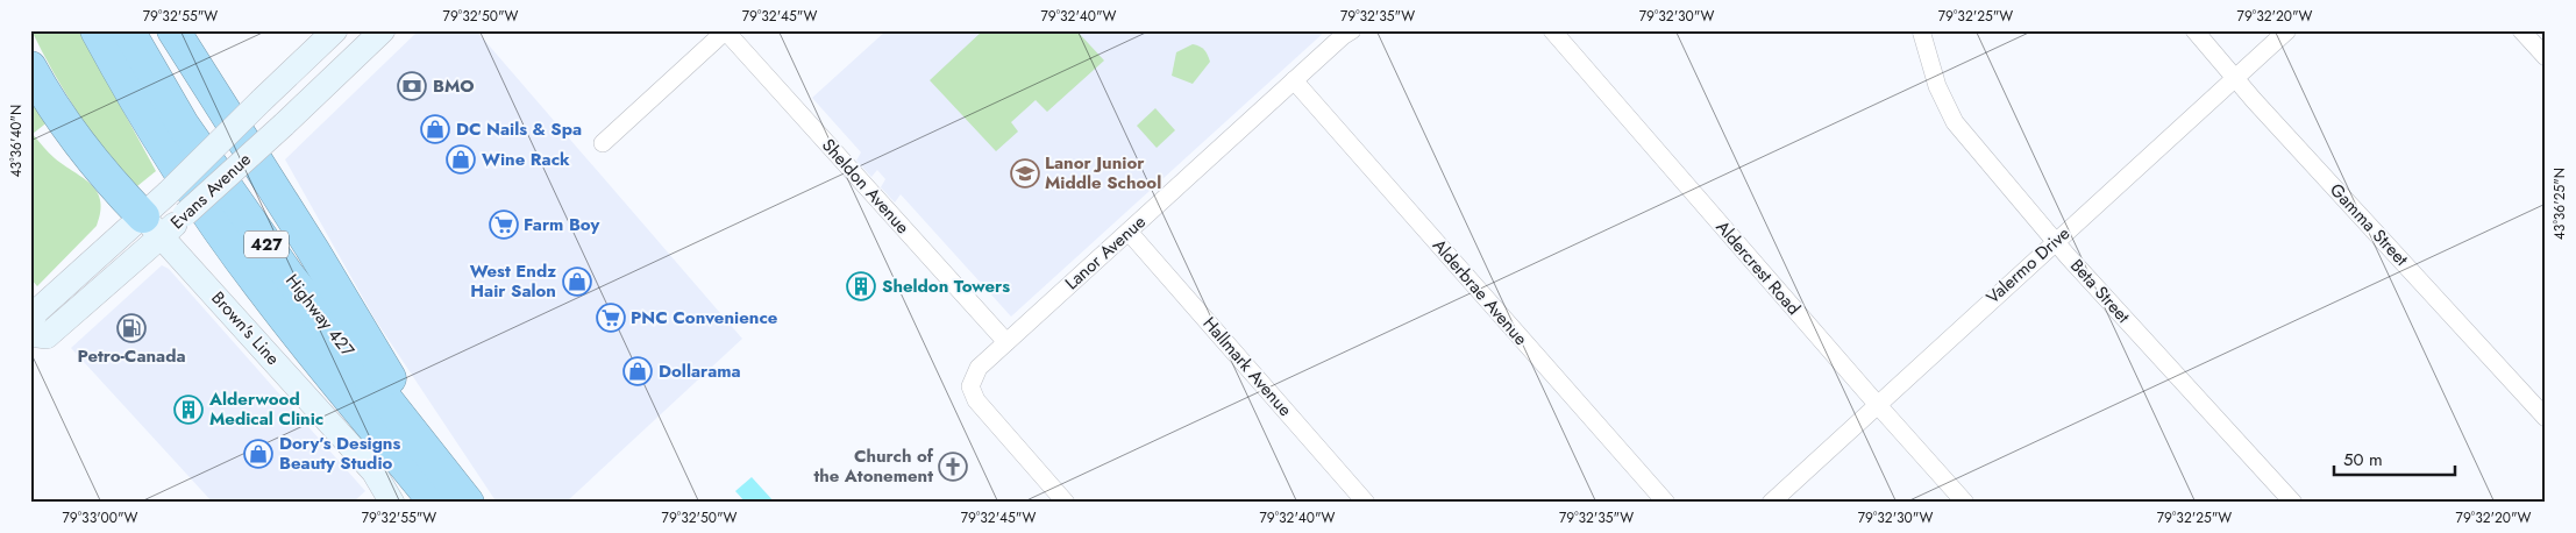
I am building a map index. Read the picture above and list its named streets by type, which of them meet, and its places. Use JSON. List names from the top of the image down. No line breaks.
{"streets":{"highway":["427","Highway 427"],"main road":["Evans Avenue","Brown's Line"],"street":["Sheldon Avenue","Gamma Street","Lanor Avenue","Valermo Drive","Aldercrest Road","Beta Street","Alderbrae Avenue","Hallmark Avenue"]},"crossings":[["Sheldon Avenue","Lanor Avenue"],["Evans Avenue","Brown's Line"],["Gamma Street","Valermo Drive"],["Lanor Avenue","Alderbrae Avenue"],["Lanor Avenue","Hallmark Avenue"],["Valermo Drive","Aldercrest Road"],["Valermo Drive","Beta Street"]],"places":{"bank":["BMO"],"shop":["DC Nails & Spa","Wine Rack","West Endz Hair Salon","Dollarama","Dory’s Designs Beauty Studio"],"school or university":["Lanor Junior Middle School"],"supermarket":["Farm Boy","PNC Convenience"],"building":["Sheldon Towers","Alderwood Medical Clinic"],"fuel station":["Petro-Canada"],"church":["Church of the Atonement"]},"scale_bar":"50 m","coordinates":["79°32'55\"W","79°32'50\"W","79°32'45\"W","79°32'40\"W","79°32'35\"W","79°32'30\"W","79°32'25\"W","79°32'20\"W","43°36'40\"N","43°36'25\"N","79°33'00\"W"]}
